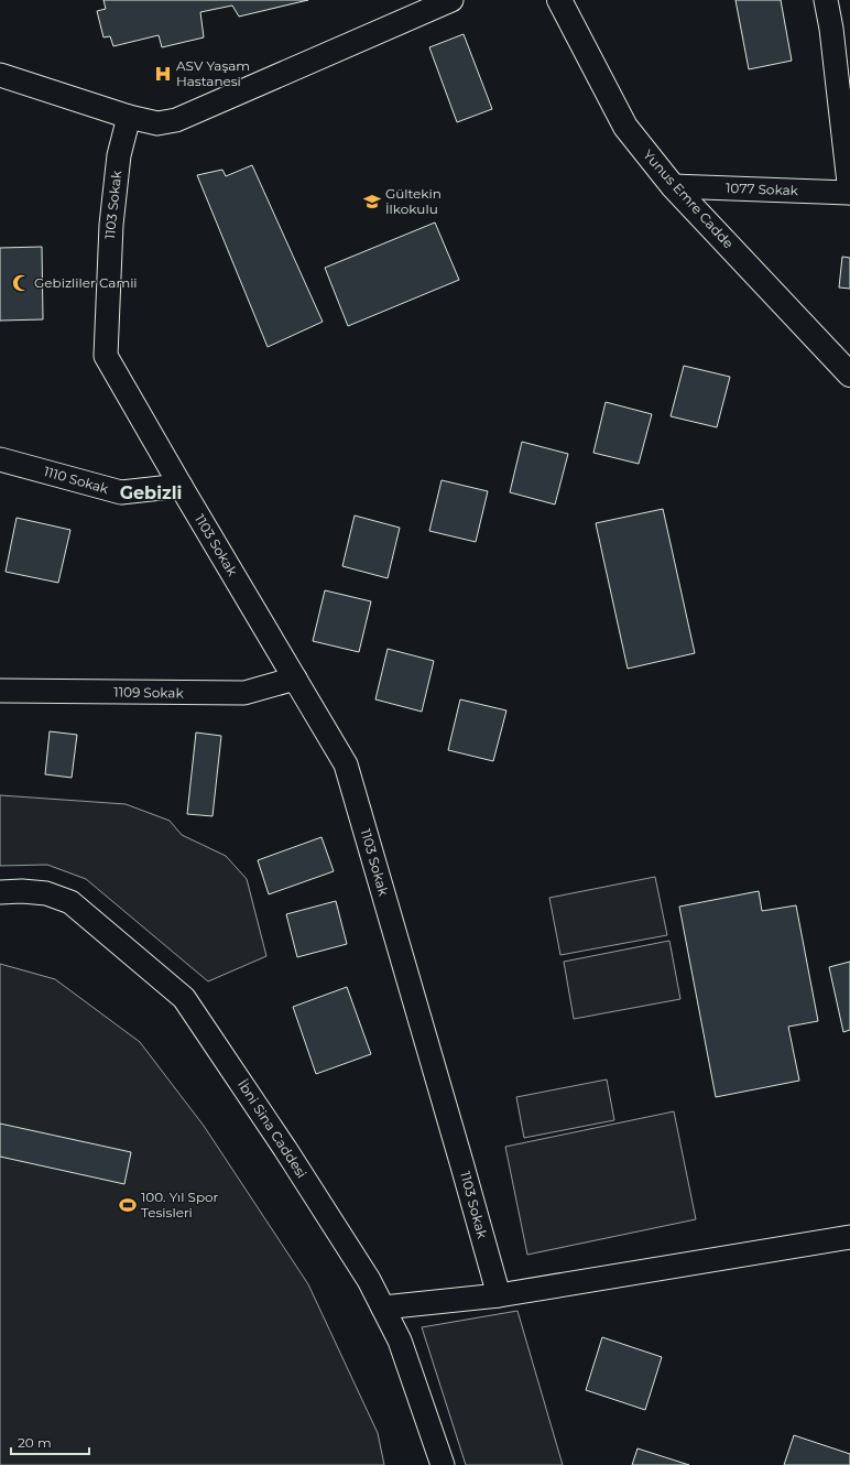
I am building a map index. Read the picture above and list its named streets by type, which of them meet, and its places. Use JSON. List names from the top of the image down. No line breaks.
{"streets":{"street":["1077 Sokak","Yunus Emre Cadde","1103 Sokak","1110 Sokak","1109 Sokak","İbni Sina Caddesi"]},"crossings":[["1077 Sokak","Yunus Emre Cadde"],["1103 Sokak","1110 Sokak"],["1103 Sokak","1109 Sokak"]],"districts":["Gebizli"],"places":{"hospital":["ASV Yaşam Hastanesi"],"school or university":["Gültekin İlkokulu"],"mosque":["Gebizliler Camii"],"sports":["100. Yıl Spor Tesisleri"]},"scale_bar":"20 m"}
